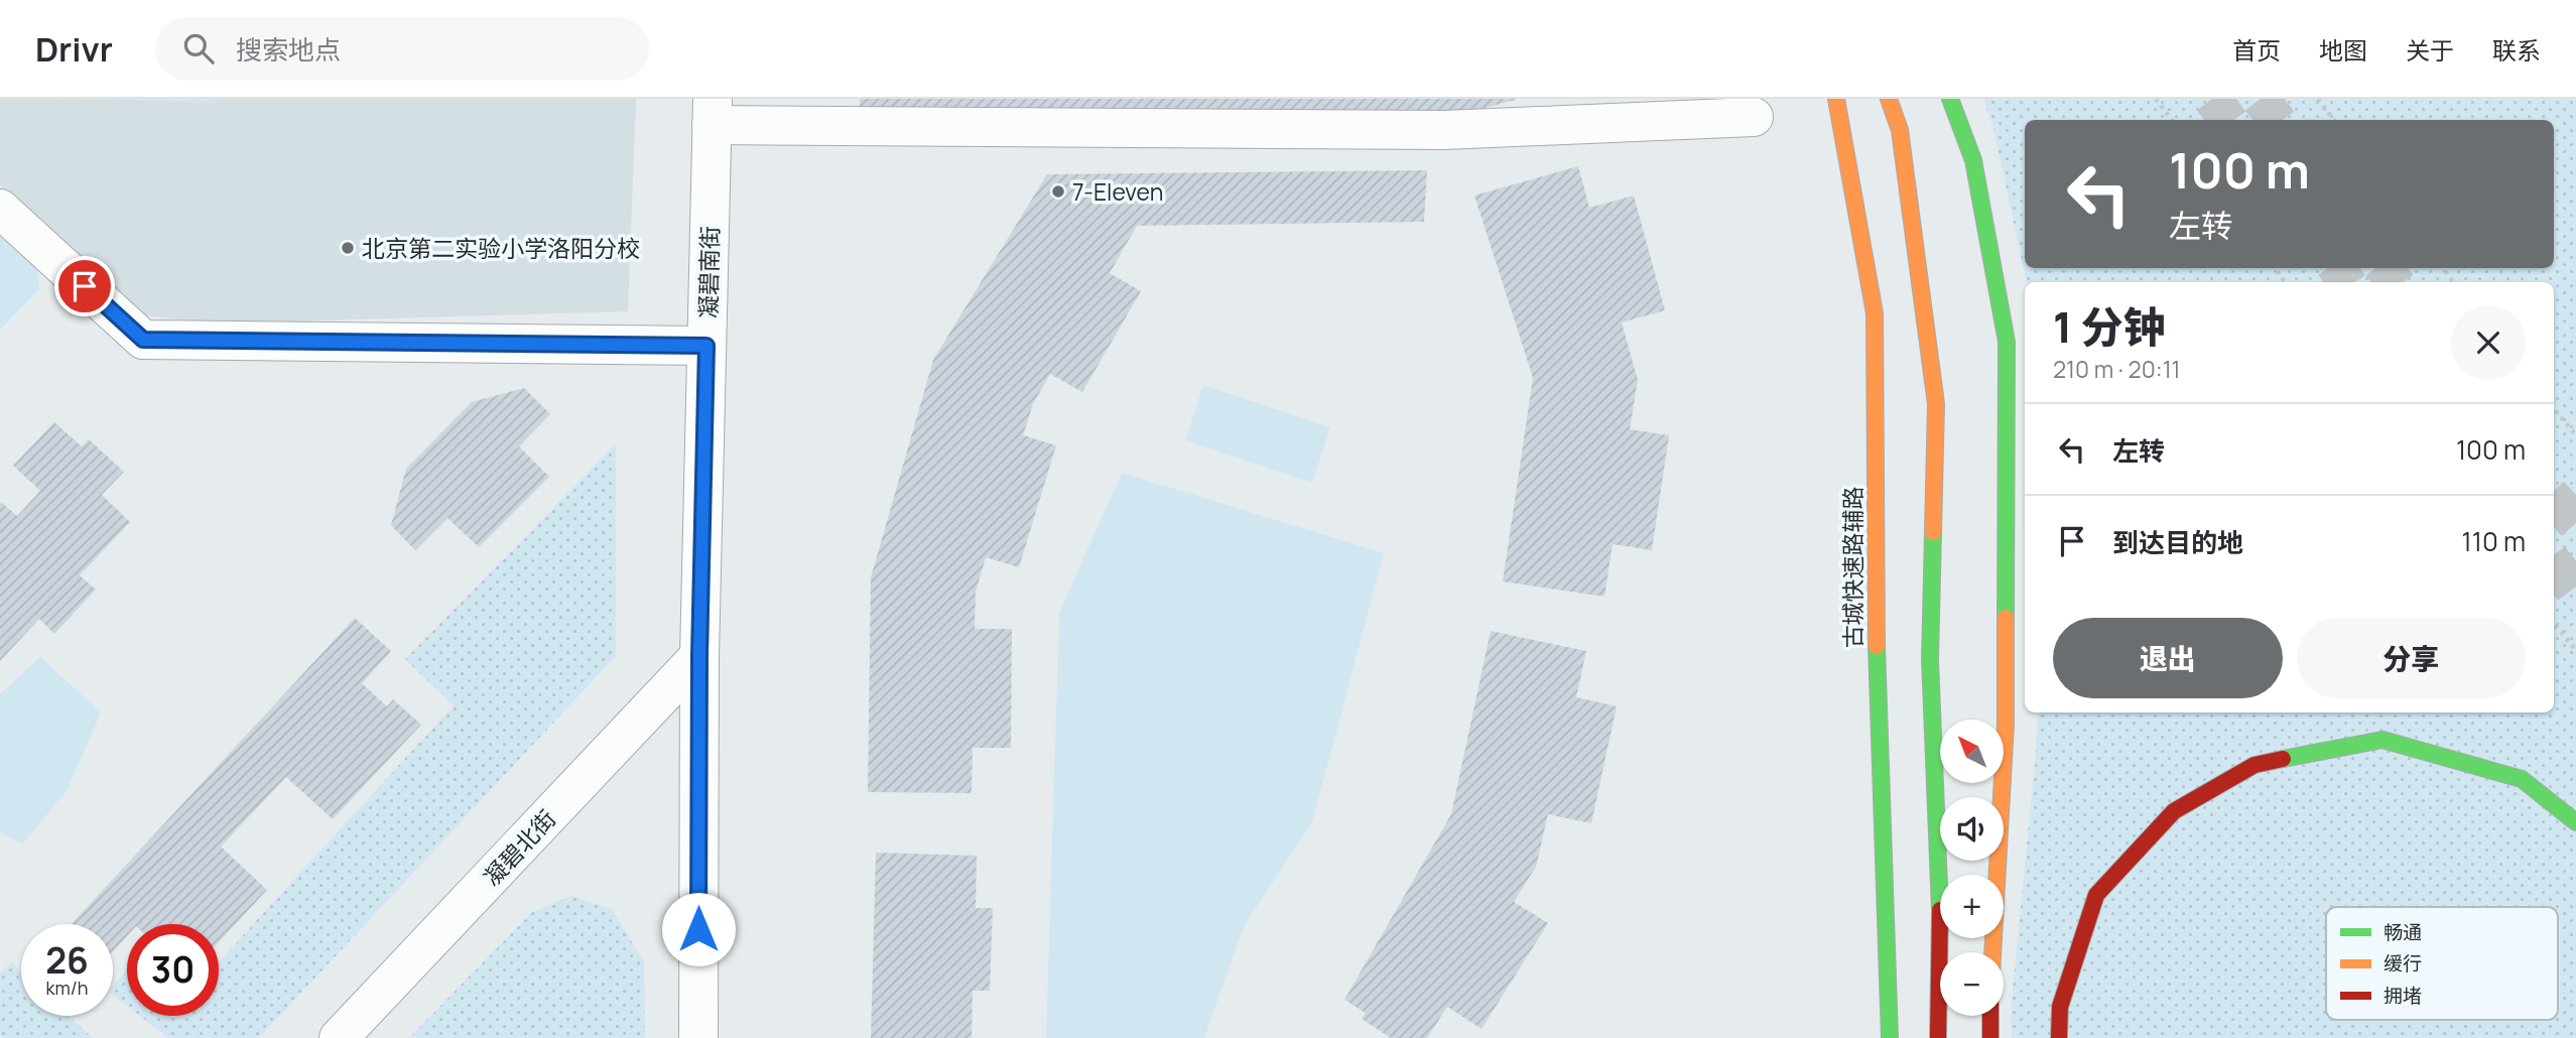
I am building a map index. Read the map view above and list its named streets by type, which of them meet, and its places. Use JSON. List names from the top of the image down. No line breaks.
{"streets":{"main road":["古城快速路辅路"],"street":["凝碧南街","凝碧北街"]},"crossings":[["凝碧南街","凝碧北街"]],"places":["7-Eleven","北京第二实验小学洛阳分校"],"legend":["畅通","缓行","拥堵"],"north":"top left","page":{"header":"Drivr","search":"搜索地点","nav":["首页","地图","关于","联系"],"turn":["100 m","左转"],"heading":["1 分钟","210 m · 20:11"],"list":[{"name":"左转","value":"100 m"},{"name":"到达目的地","value":"110 m"}],"buttons":["退出","分享"],"map_buttons":["+","−"],"speed":"26 km/h","limit":"30"}}
